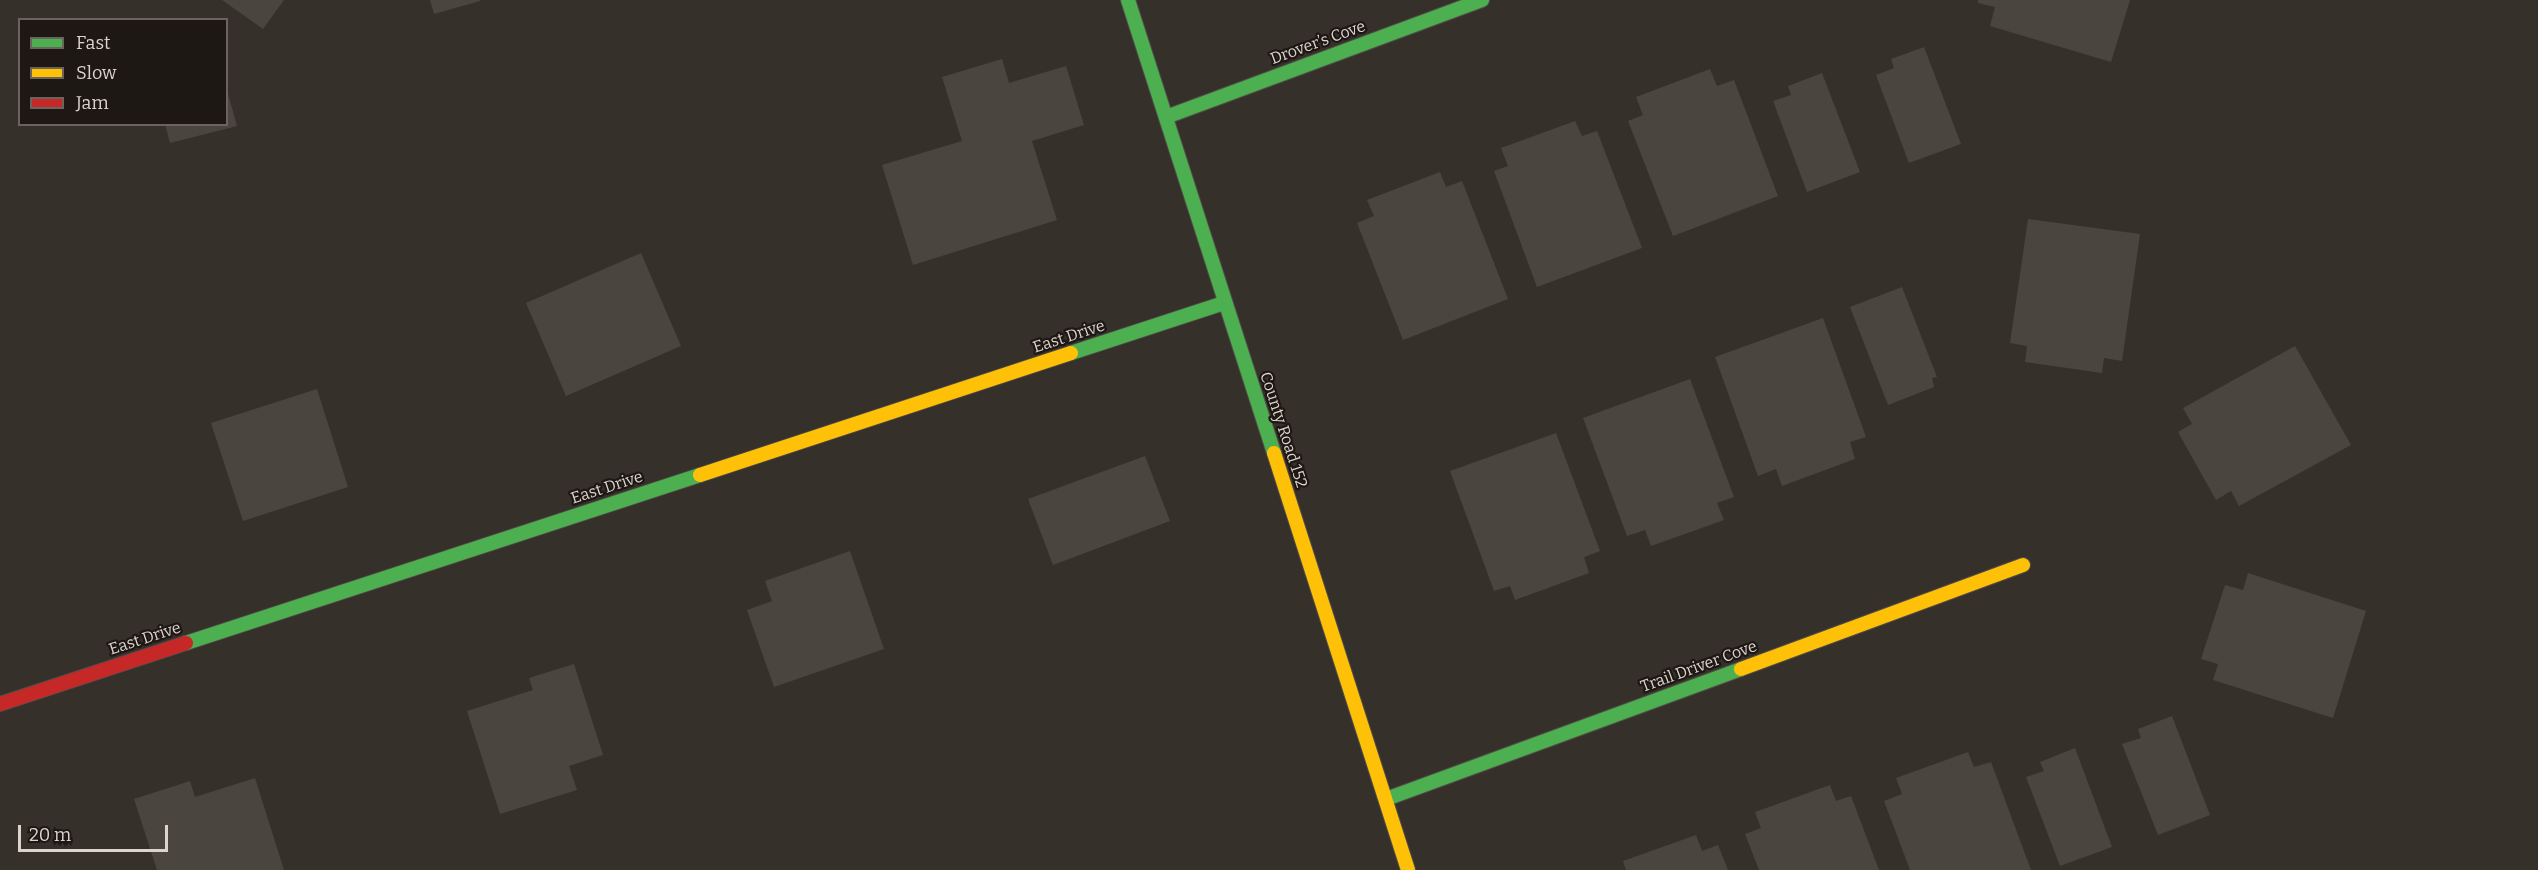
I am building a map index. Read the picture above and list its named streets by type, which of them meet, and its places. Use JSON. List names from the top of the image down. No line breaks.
{"streets":{"street":["Drover’s Cove","East Drive","County Road 152","Trail Driver Cove"]},"crossings":[["Drover’s Cove","County Road 152"],["East Drive","County Road 152"],["County Road 152","Trail Driver Cove"]],"legend":["Fast","Slow","Jam"],"scale_bar":"20 m"}
